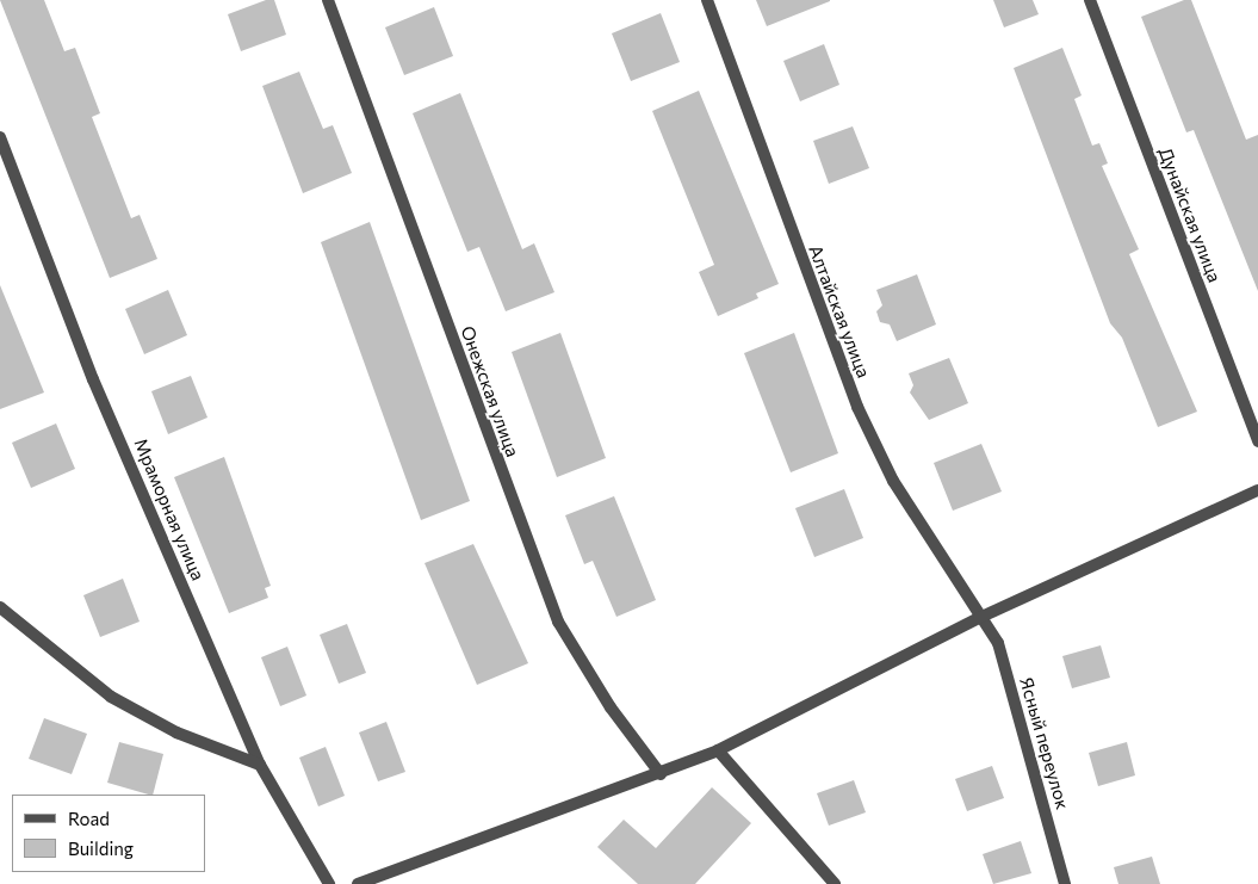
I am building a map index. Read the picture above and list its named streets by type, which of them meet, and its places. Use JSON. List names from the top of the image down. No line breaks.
{"streets":{"street":["Дунайская улица","Алтайская улица","Онежская улица","Мраморная улица","Ясный переулок"]},"crossings":[["Алтайская улица","Ясный переулок"]],"legend":["Road","Building"]}
